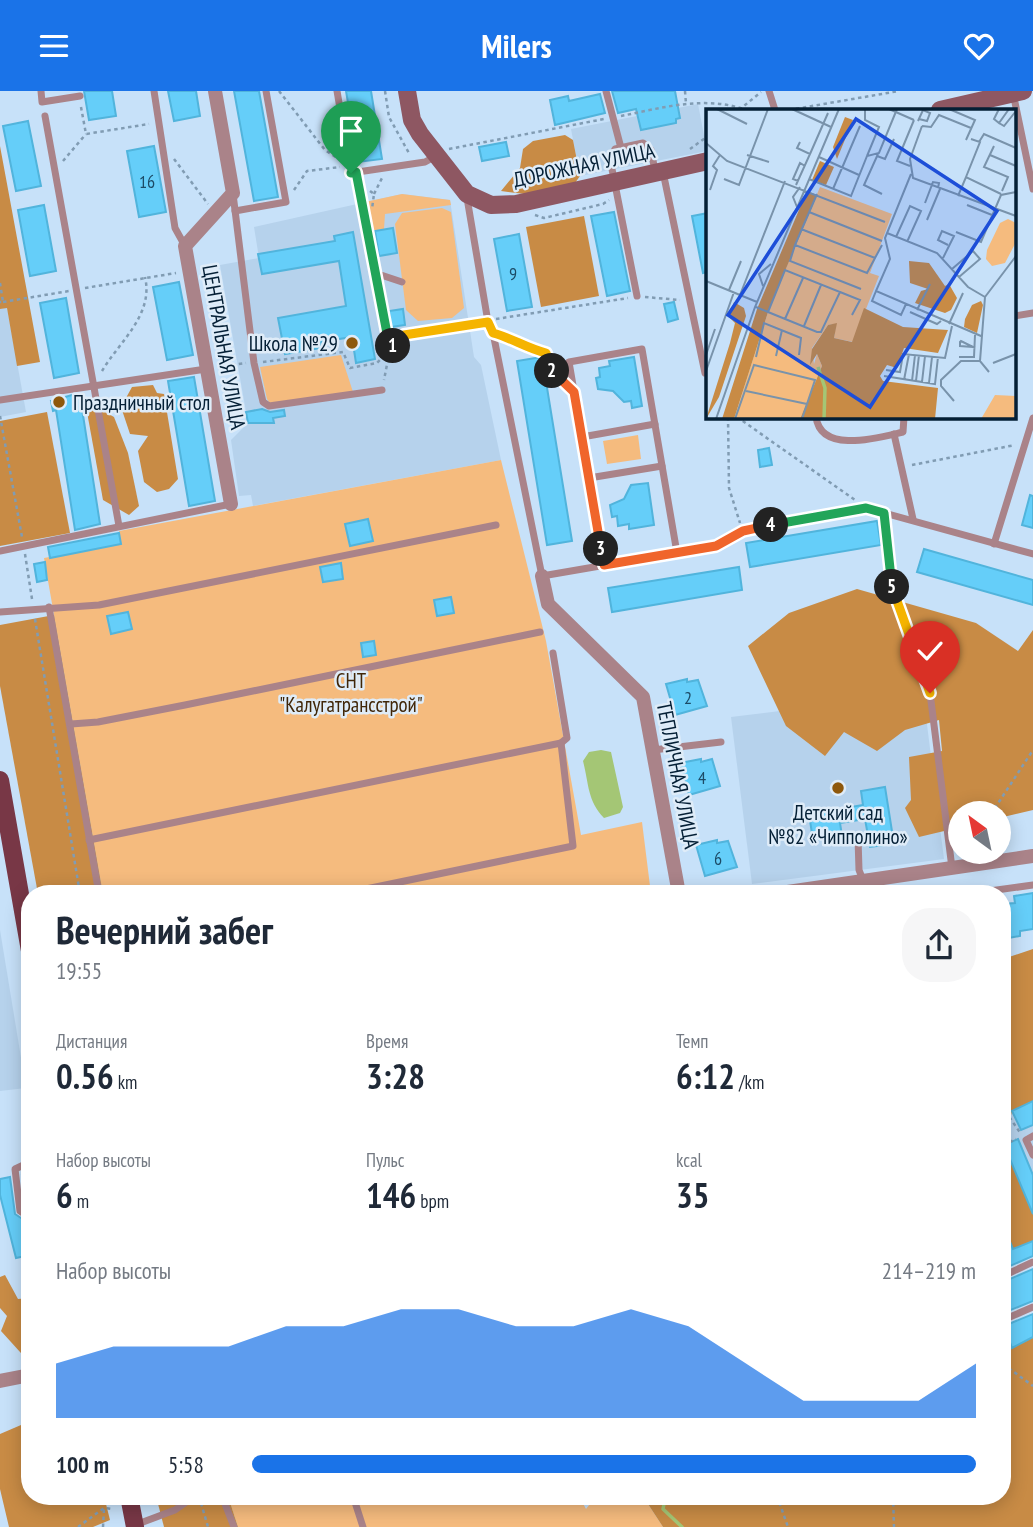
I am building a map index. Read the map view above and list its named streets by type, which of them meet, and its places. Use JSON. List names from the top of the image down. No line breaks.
{"streets":{"street":["ДОРОЖНАЯ УЛИЦА","ЦЕНТРАЛЬНАЯ УЛИЦА","ТЕПЛИЧНАЯ УЛИЦА"]},"parks":["СНТ \"Калугатрансстрой\""],"places":["Школа №29","Праздничный стол","Детский сад №82 «Чипполино»"],"house_numbers":["16","9","2","4","6"],"north":"top left","page":{"header":"Milers","pins":["1","2","4","3","5"],"heading":["Вечерний забег","19:55"],"stats":[["Дистанция","0.56 km"],["Время","3:28"],["Темп","6:12 /km"],["Набор высоты","6 m"],["Пульс","146 bpm"],["kcal","35"]],"chart":["Набор высоты","214–219 m"],"list":[{"name":"100 m","note":"5:58"}]}}
